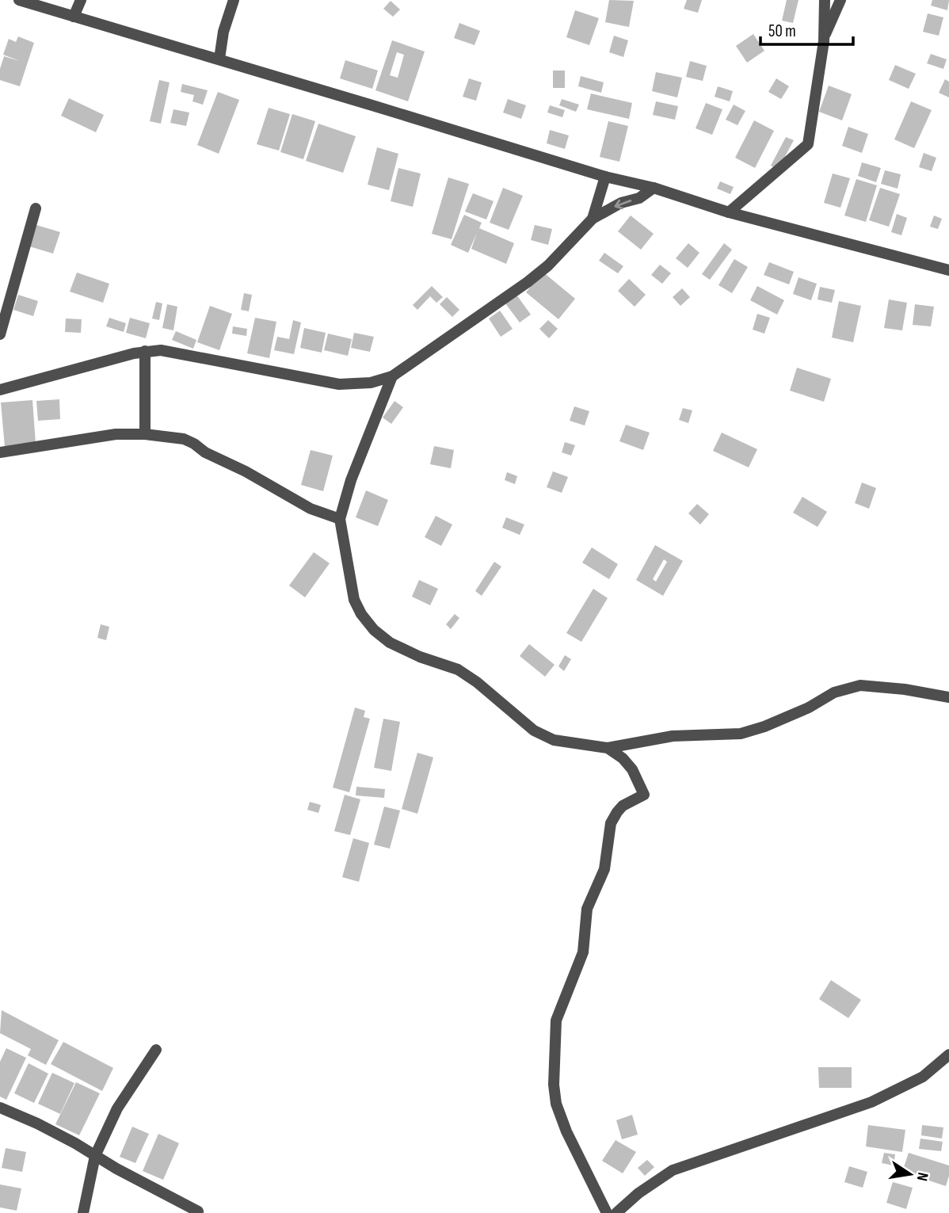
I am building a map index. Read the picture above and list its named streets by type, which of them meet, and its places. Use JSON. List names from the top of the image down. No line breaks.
{"scale_bar":"50 m","north":"right"}
